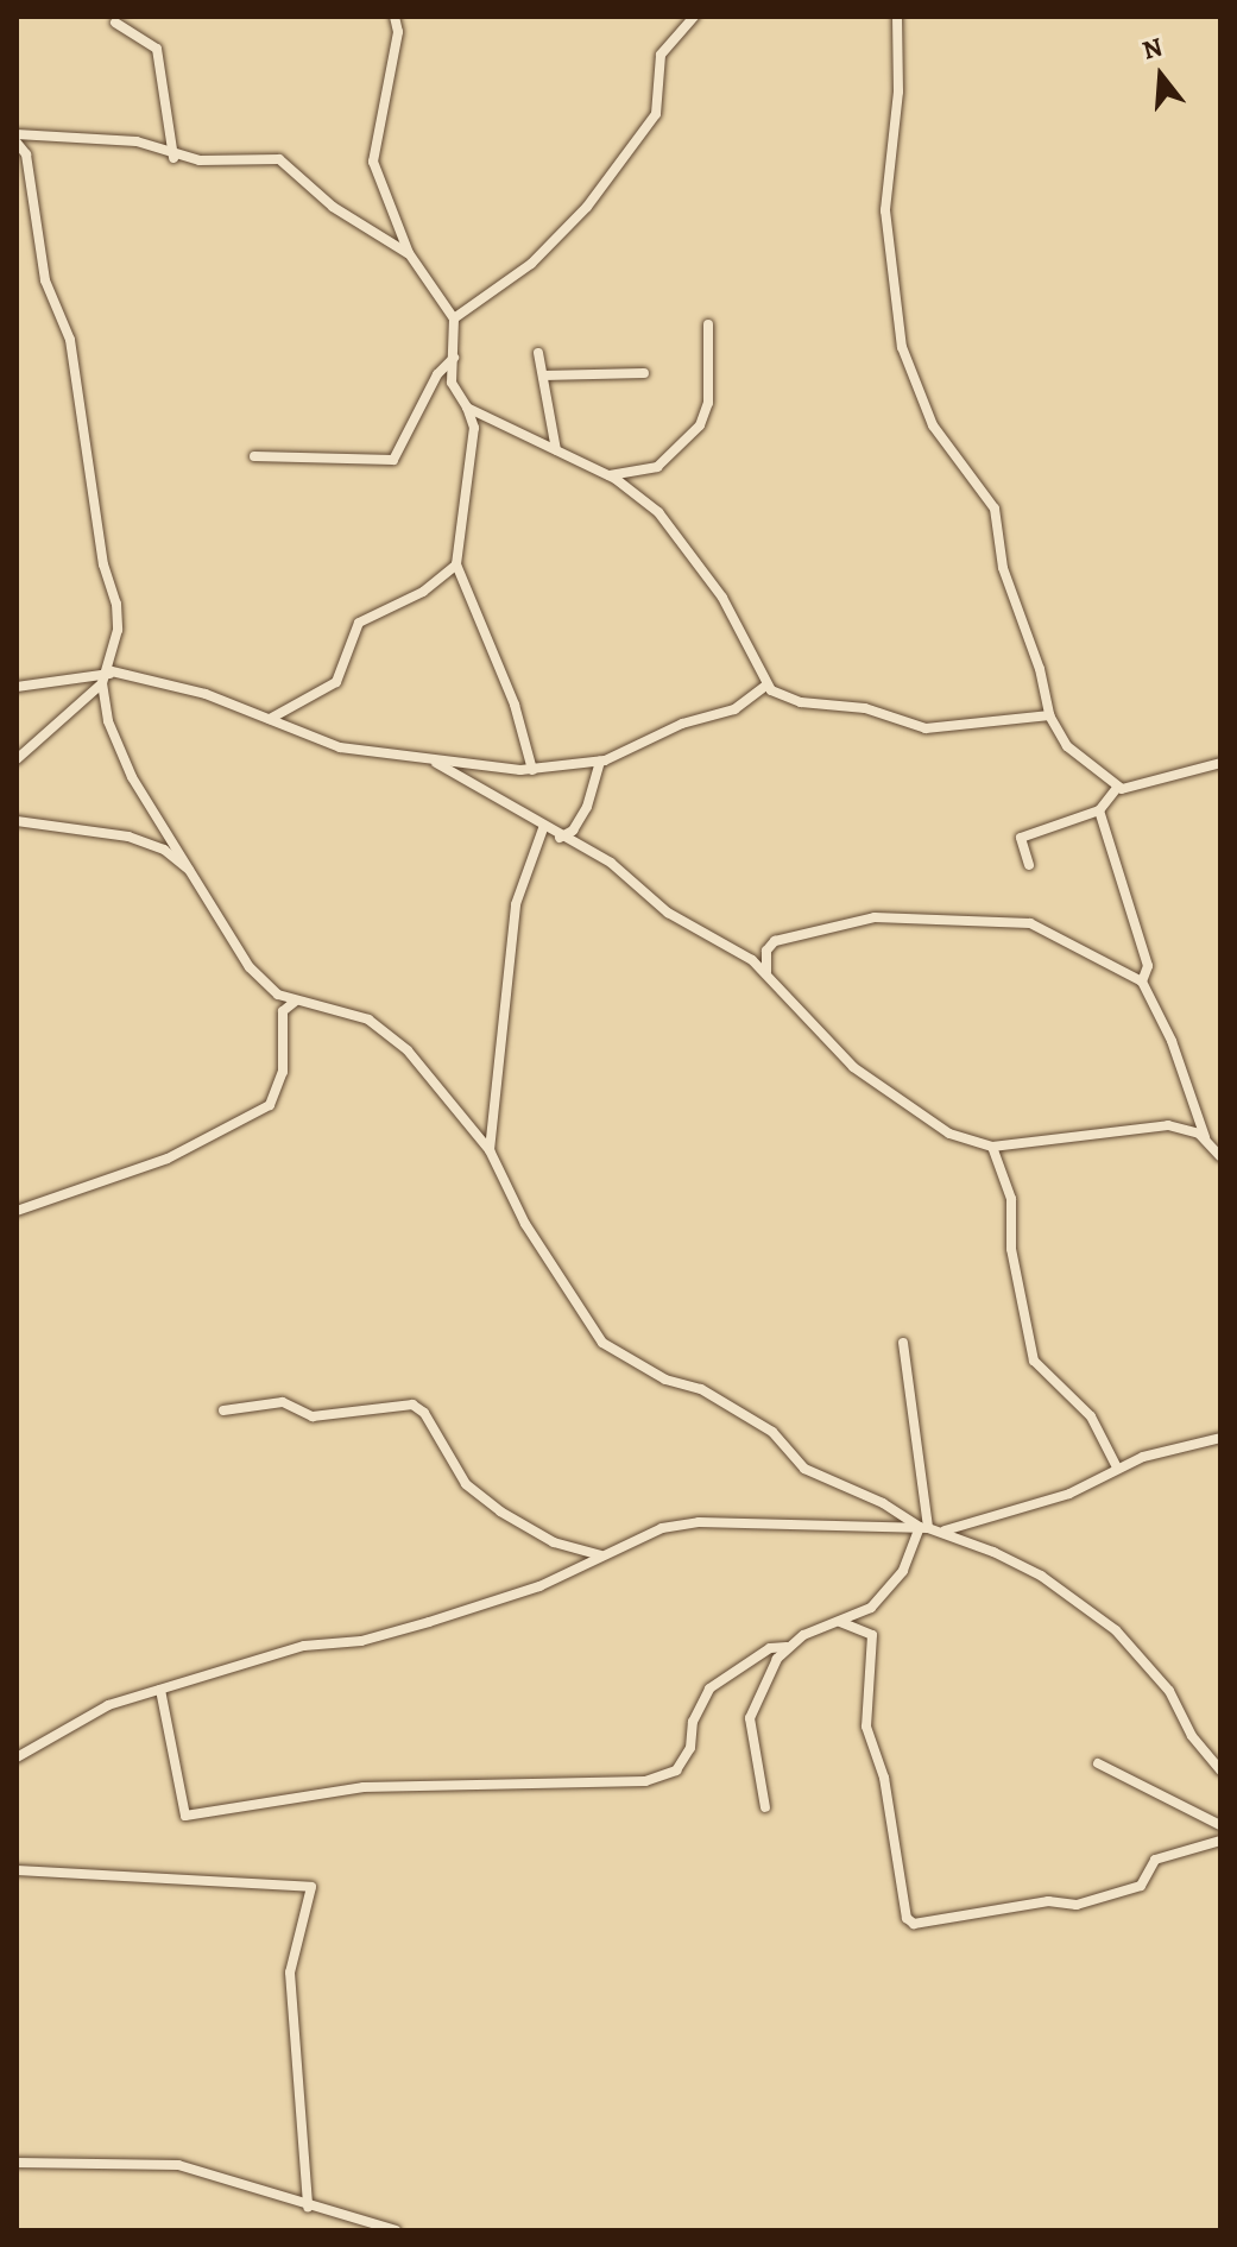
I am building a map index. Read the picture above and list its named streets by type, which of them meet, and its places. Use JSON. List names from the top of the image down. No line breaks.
{"north":"top"}
